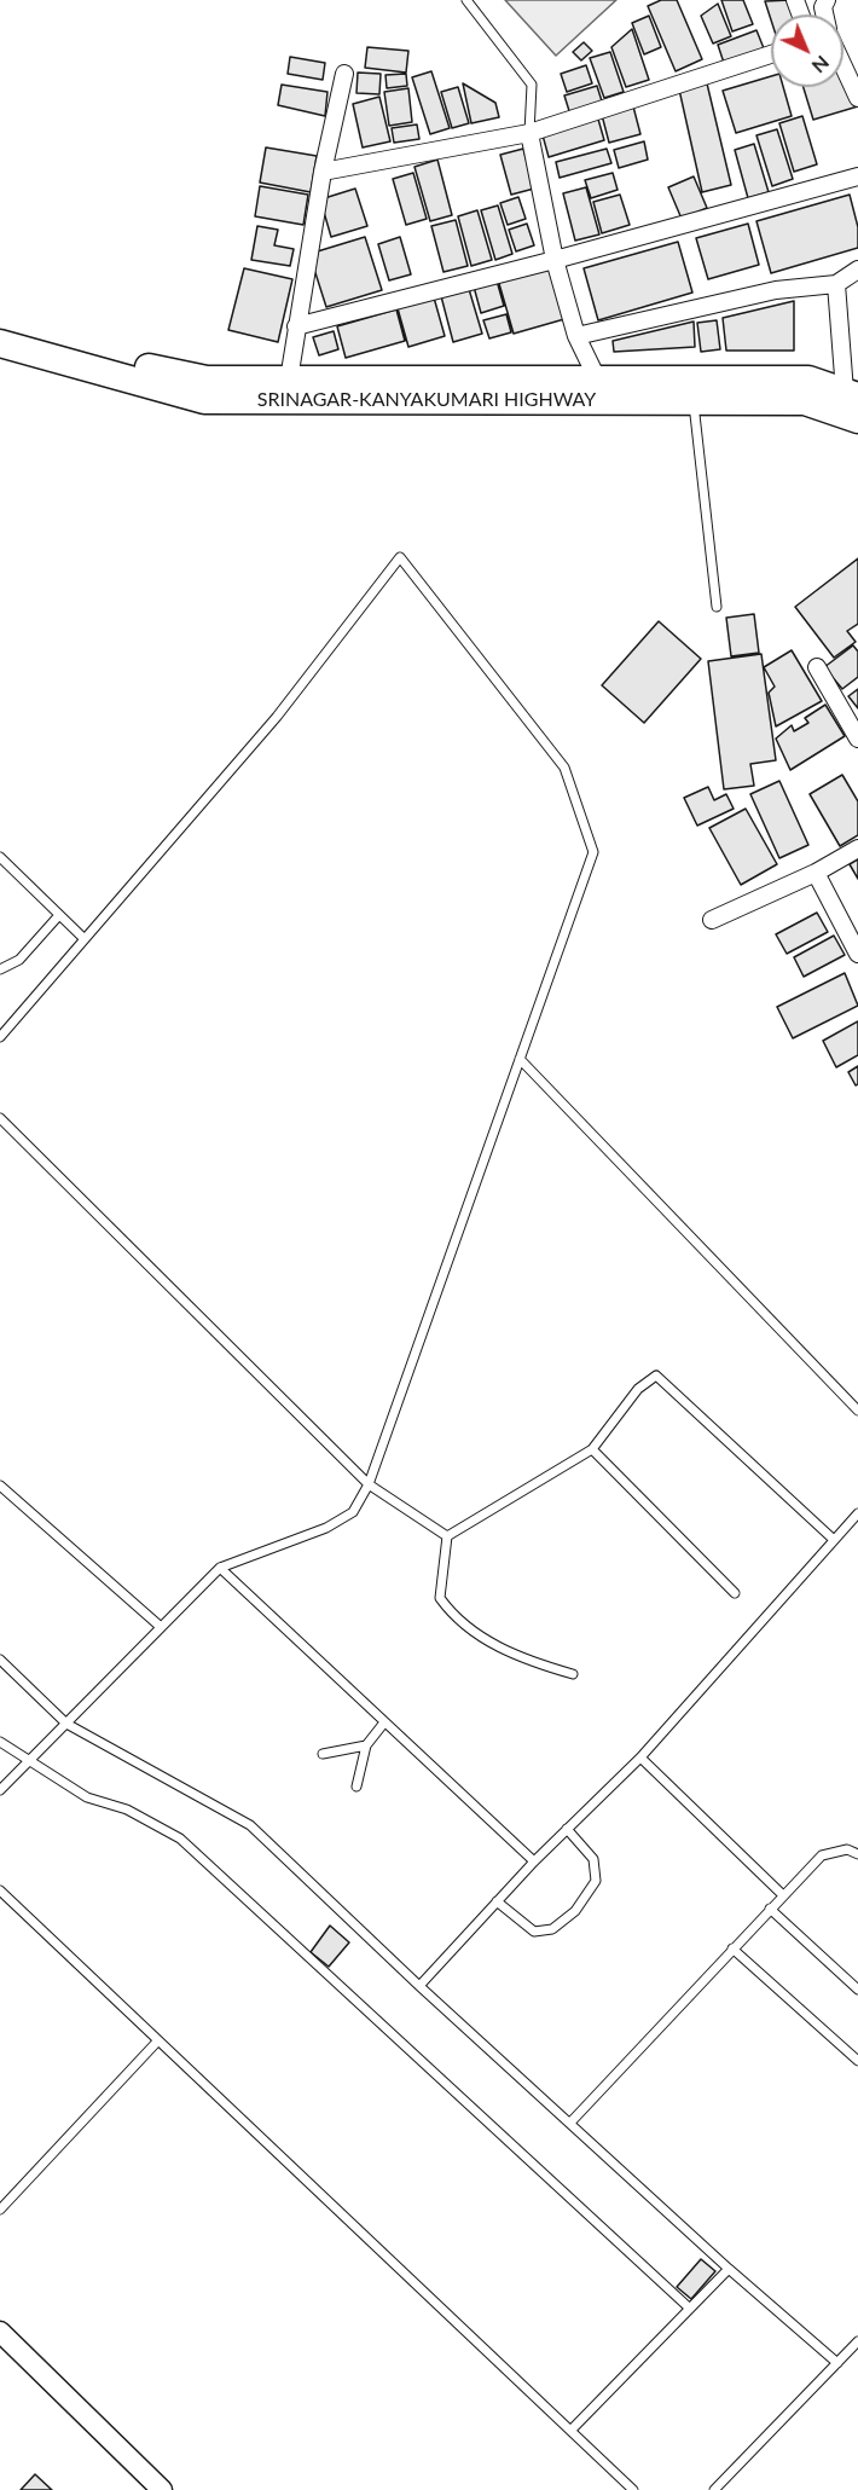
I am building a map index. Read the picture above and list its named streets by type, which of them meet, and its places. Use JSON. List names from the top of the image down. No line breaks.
{"streets":{"highway":["SRINAGAR-KANYAKUMARI HIGHWAY"]},"north":"bottom right"}
